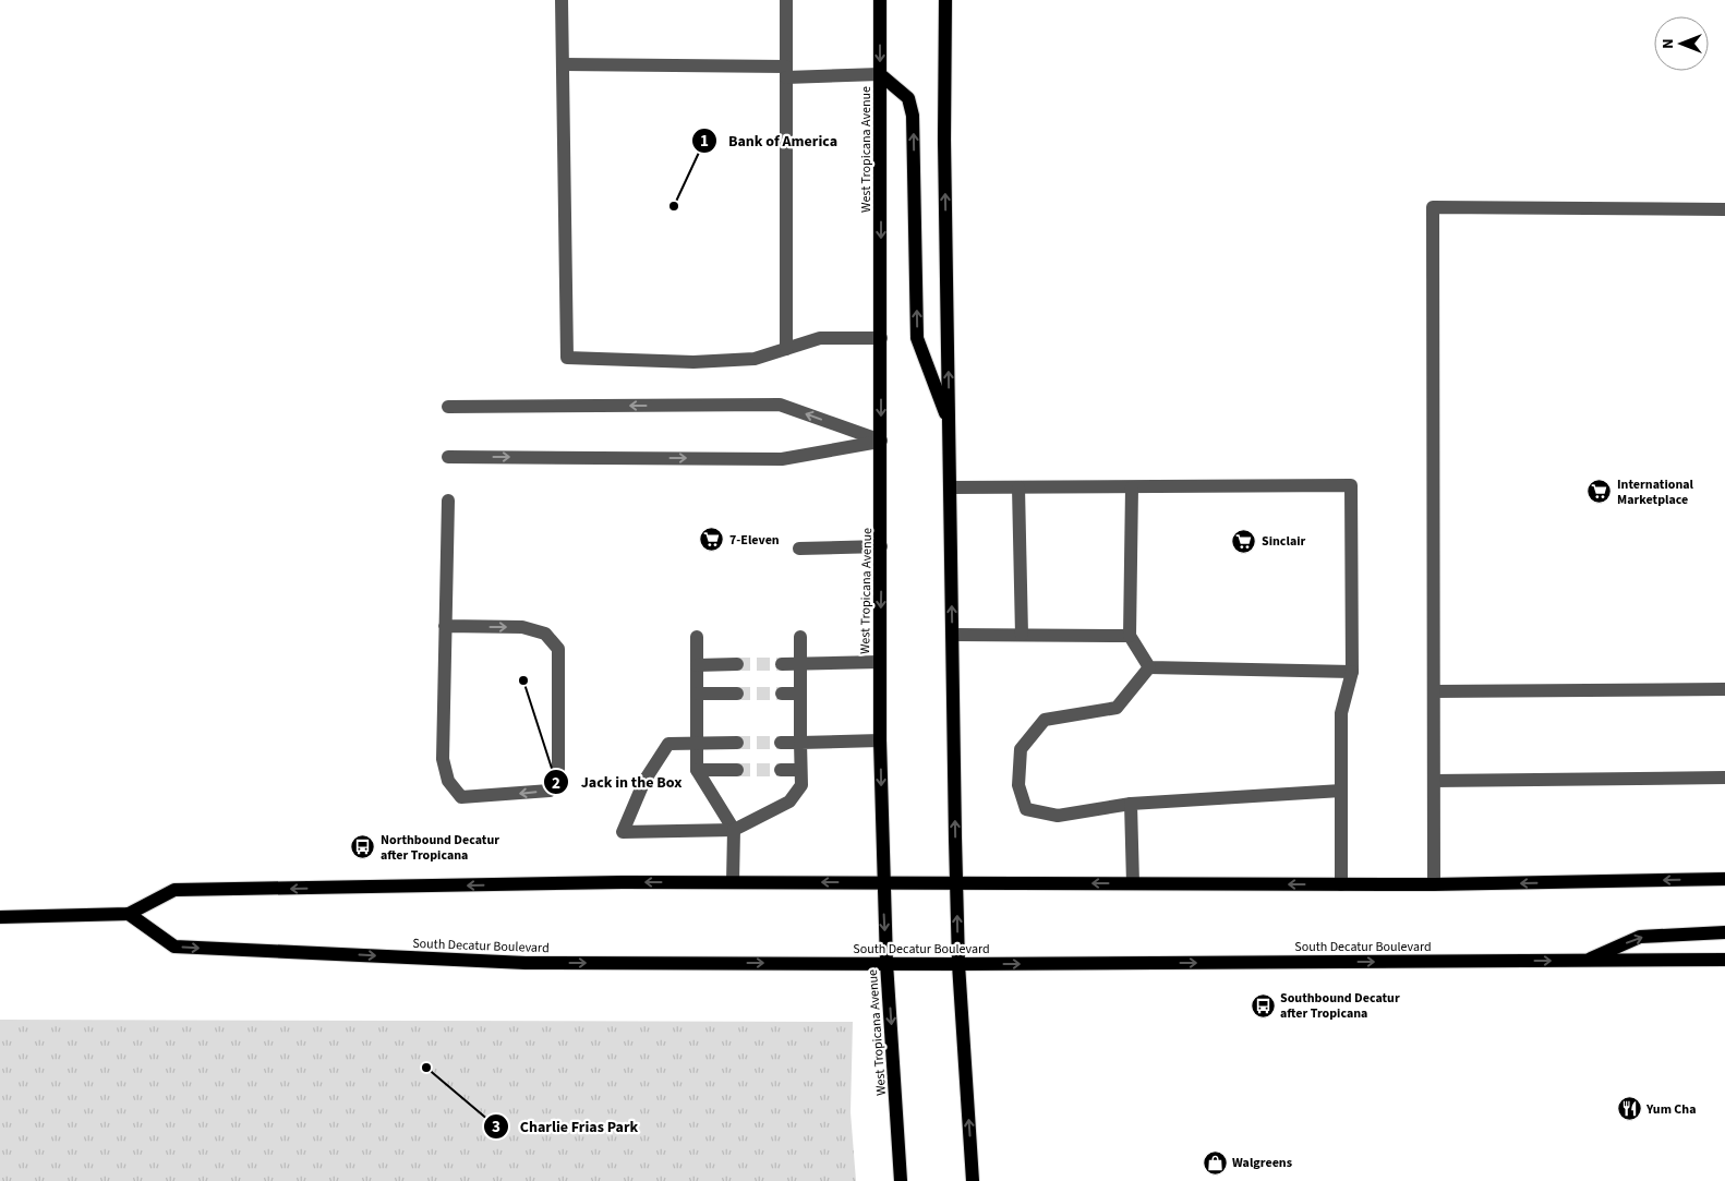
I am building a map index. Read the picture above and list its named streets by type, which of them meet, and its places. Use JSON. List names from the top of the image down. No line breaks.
{"streets":{"main road":["West Tropicana Avenue","South Decatur Boulevard"]},"crossings":[["West Tropicana Avenue","South Decatur Boulevard"]],"places":{"other":["Bank of America","Jack in the Box","Charlie Frias Park"],"supermarket":["International Marketplace","7-Eleven","Sinclair"],"bus stop":["Northbound Decatur after Tropicana","Southbound Decatur after Tropicana"],"restaurant":["Yum Cha"],"shop":["Walgreens"]},"north":"left"}
